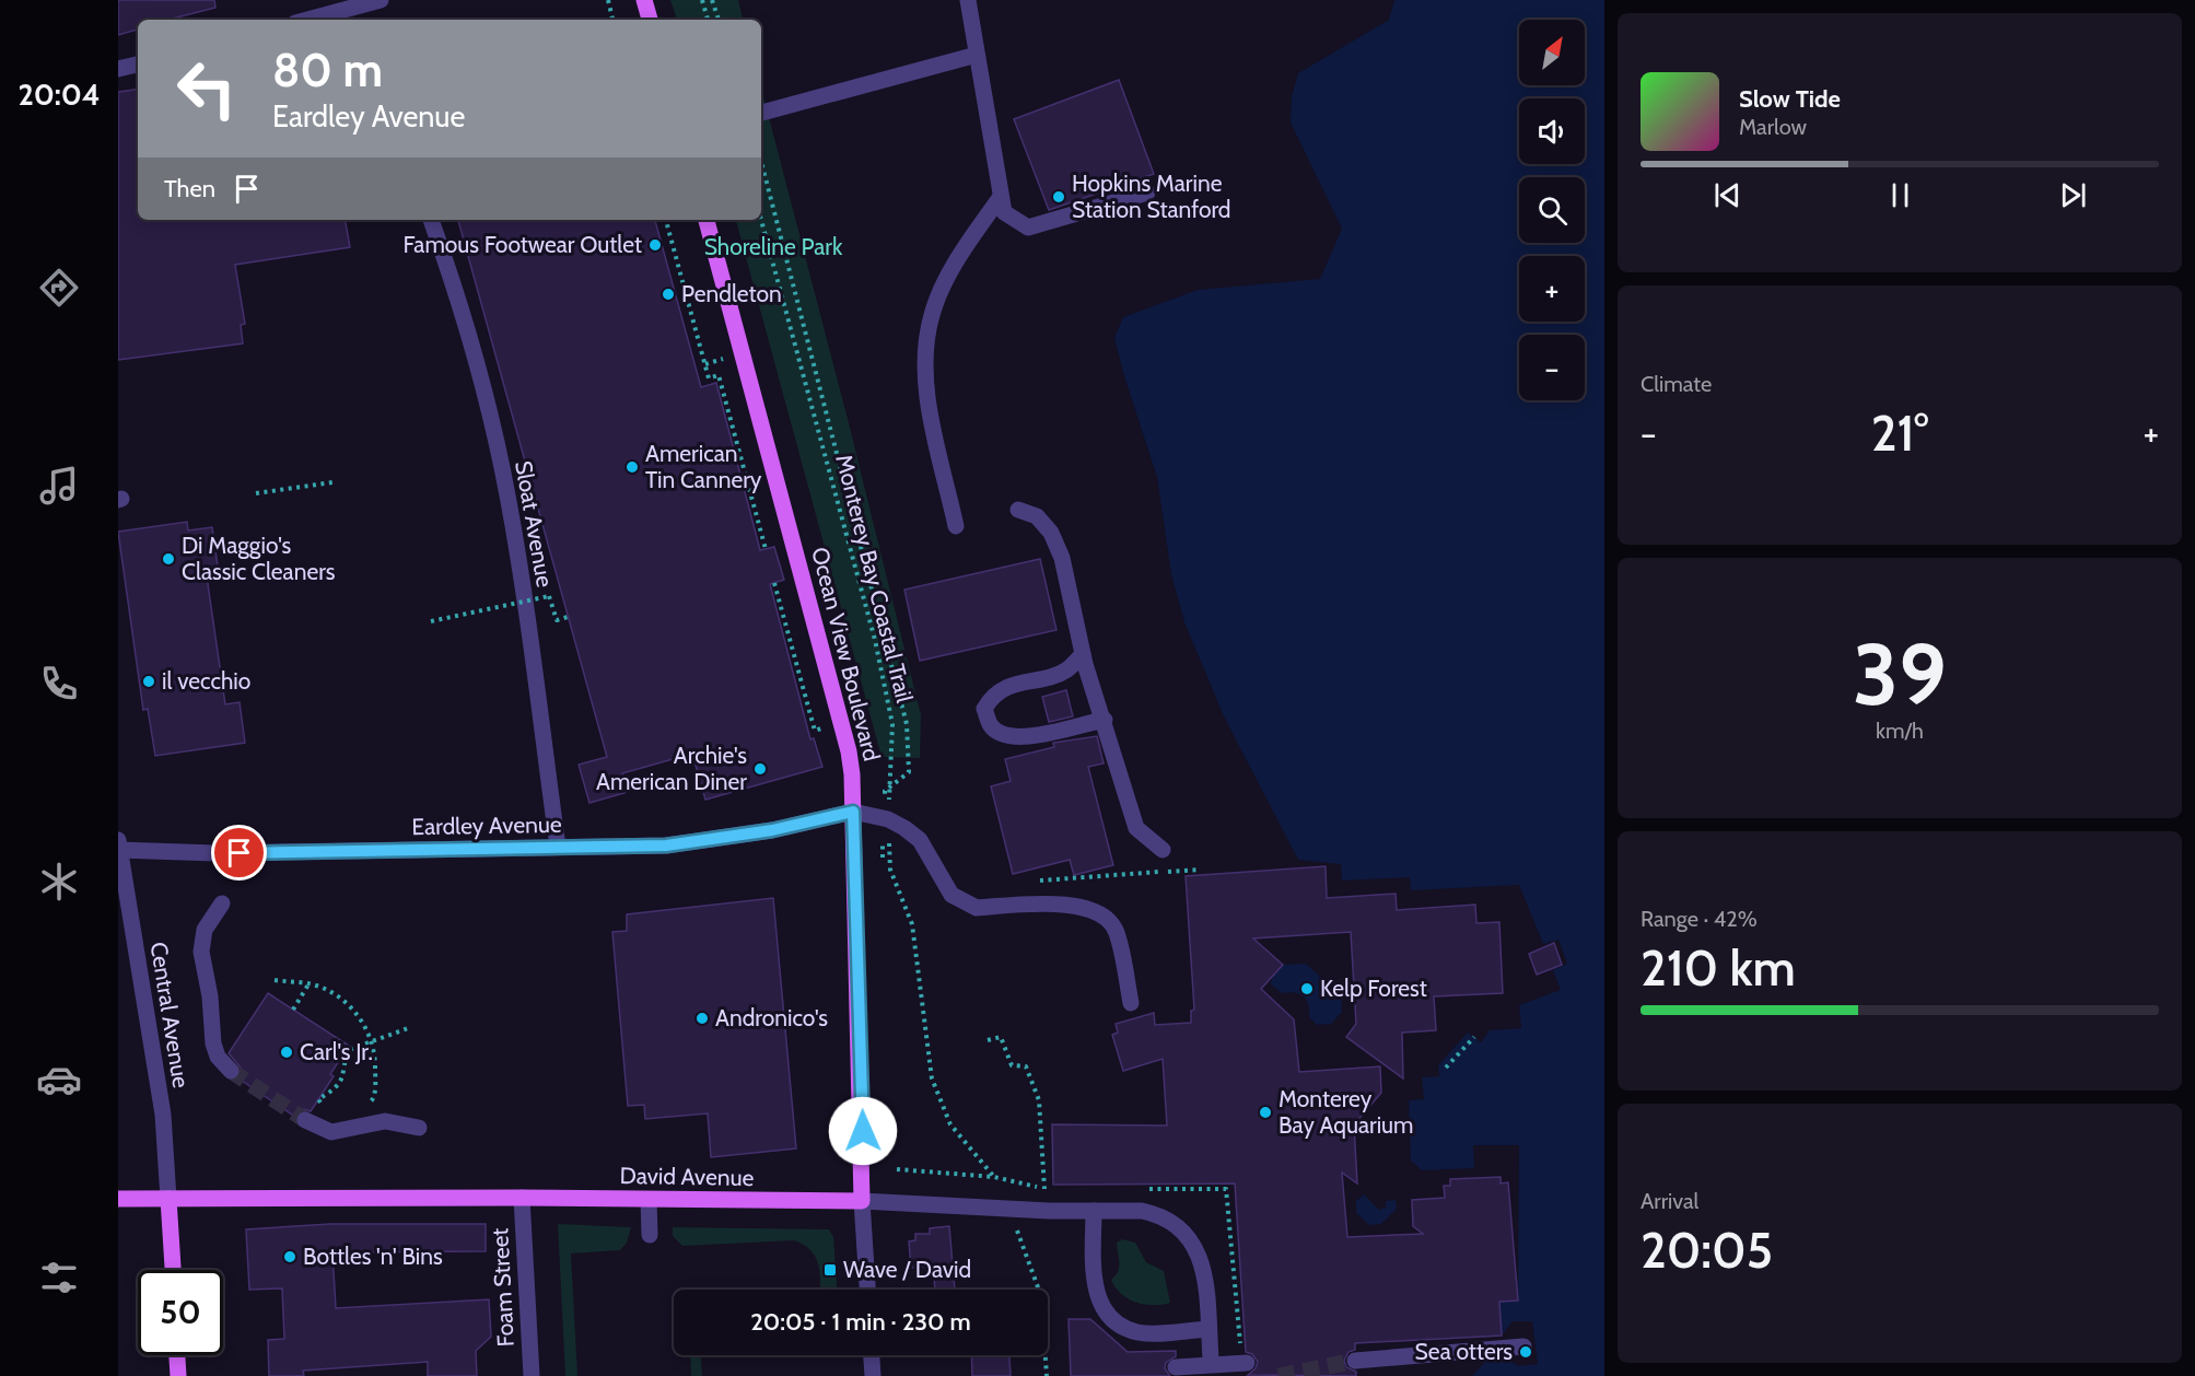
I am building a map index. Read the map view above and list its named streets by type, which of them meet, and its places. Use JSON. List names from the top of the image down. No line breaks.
{"streets":{"main road":["Ocean View Boulevard","David Avenue"],"street":["Sloat Avenue","Eardley Avenue","Central Avenue","Foam Street"],"path":["Monterey Bay Coastal Trail"]},"crossings":[["Sloat Avenue","Eardley Avenue"],["Ocean View Boulevard","Eardley Avenue"],["Ocean View Boulevard","David Avenue"],["Eardley Avenue","Central Avenue"],["Central Avenue","David Avenue"],["David Avenue","Foam Street"]],"parks":["Shoreline Park"],"places":{"other":["Hopkins Marine Station Stanford","Famous Footwear Outlet","Pendleton","American Tin Cannery","Di Maggio's Classic Cleaners","il vecchio","Archie's American Diner","Kelp Forest","Andronico's","Carl's Jr.","Monterey Bay Aquarium","Bottles 'n' Bins","Sea otters"],"transit":["Wave / David"]},"north":"top right","page":{"tabs":"20:04","map_buttons":["+","−"],"turn":["80 m","Eardley Avenue"],"song":["Slow Tide","Marlow"],"then":"Then","tile":["Climate",["39","km/h"],["Range · 42%","210 km"],["Arrival","20:05"]],"heat":["−","21°","+"],"limit":"50","trip":"20:05 · 1 min · 230 m"}}
